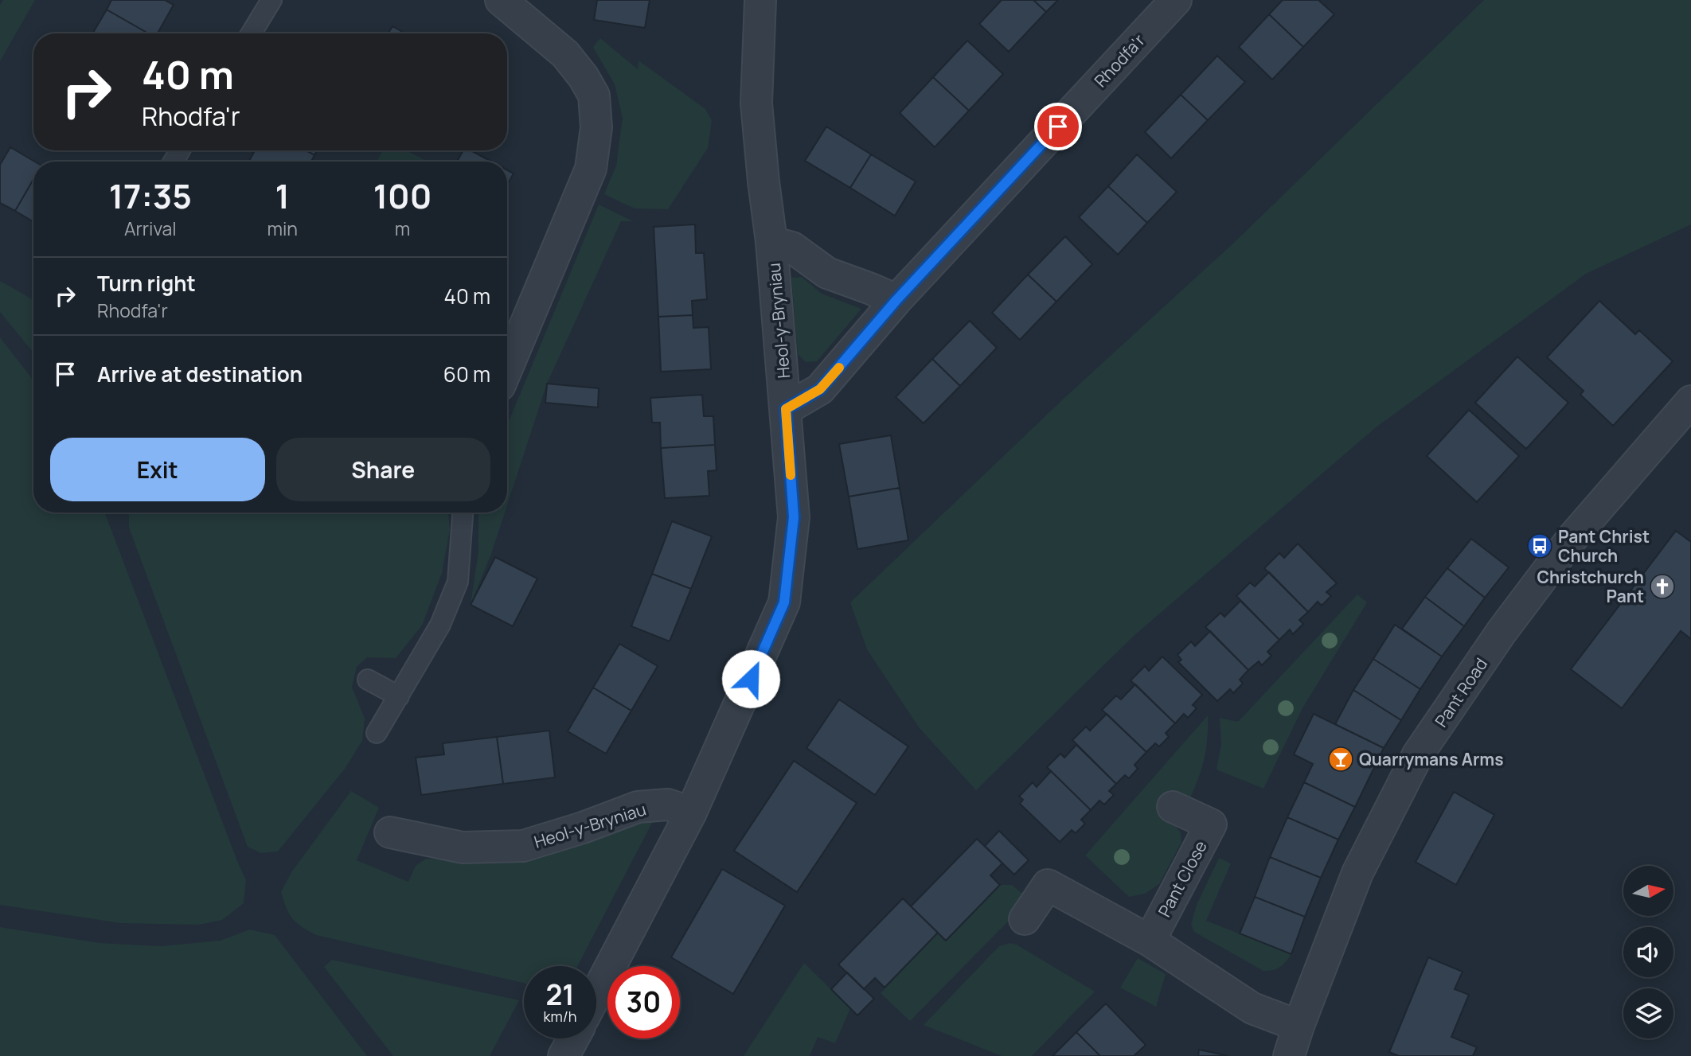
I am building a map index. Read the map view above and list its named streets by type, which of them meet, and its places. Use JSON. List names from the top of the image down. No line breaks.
{"streets":{"street":["Rhodfa'r","Heol-y-Bryniau","Pant Road","Pant Close"]},"crossings":[["Rhodfa'r","Heol-y-Bryniau"]],"places":{"bus stop":["Pant Christ Church"],"church":["Christchurch Pant"],"bar":["Quarrymans Arms"]},"north":"right","page":{"turn":["40 m","Rhodfa'r"],"eta":["17:35","Arrival","1","min","100","m"],"list":[{"name":"Turn right","note":"Rhodfa'r","value":"40 m"},{"name":"Arrive at destination","value":"60 m"}],"buttons":["Exit","Share"],"speed":"21 km/h","limit":"30"}}
